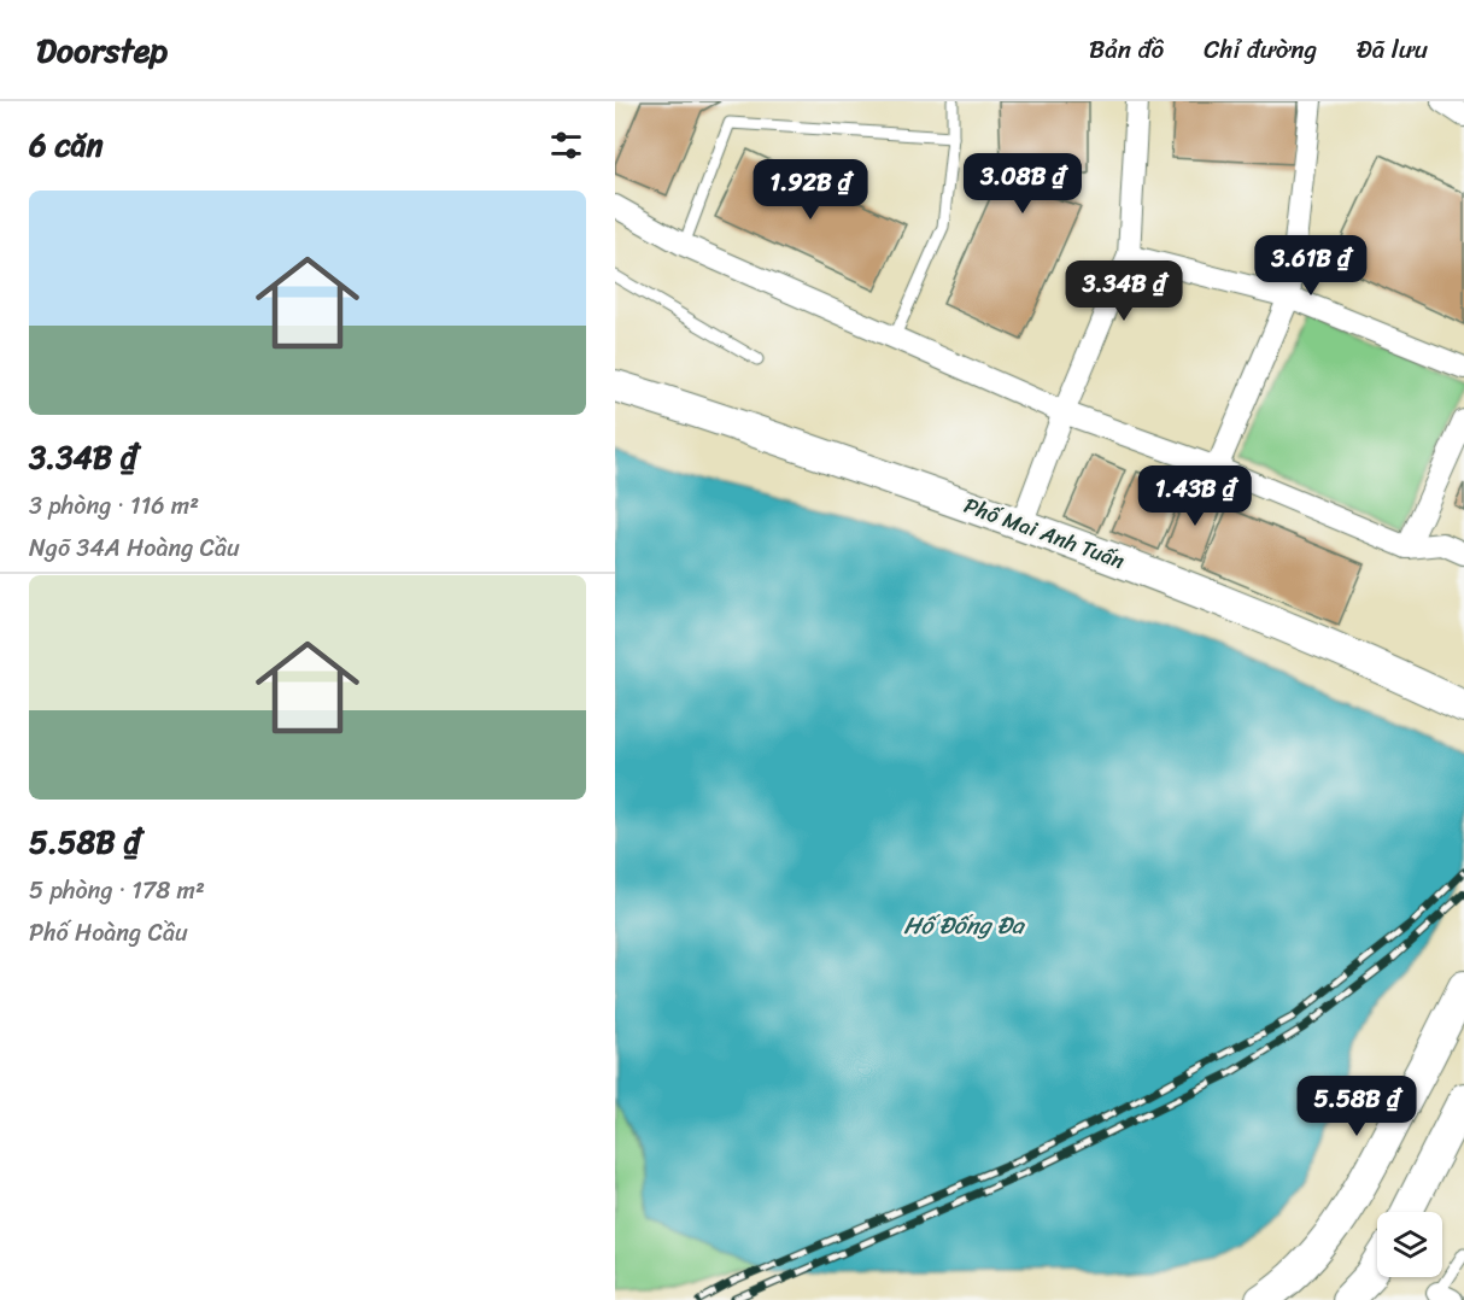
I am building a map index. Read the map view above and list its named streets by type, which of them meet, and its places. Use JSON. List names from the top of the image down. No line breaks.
{"streets":{"street":["Phố Mai Anh Tuấn"]},"water":["Hố Đống Đa"],"page":{"header":"Doorstep","nav":["Bản đồ","Chỉ đường","Đã lưu"],"heading":"6 căn","price":["3.08B ₫","1.92B ₫","3.61B ₫","3.34B ₫","1.43B ₫","5.58B ₫"],"list":[{"name":"3.34B ₫","note":"3 phòng · 116 m² · Ngõ 34A Hoàng Cầu"},{"name":"5.58B ₫","note":"5 phòng · 178 m² · Phố Hoàng Cầu"}]}}
